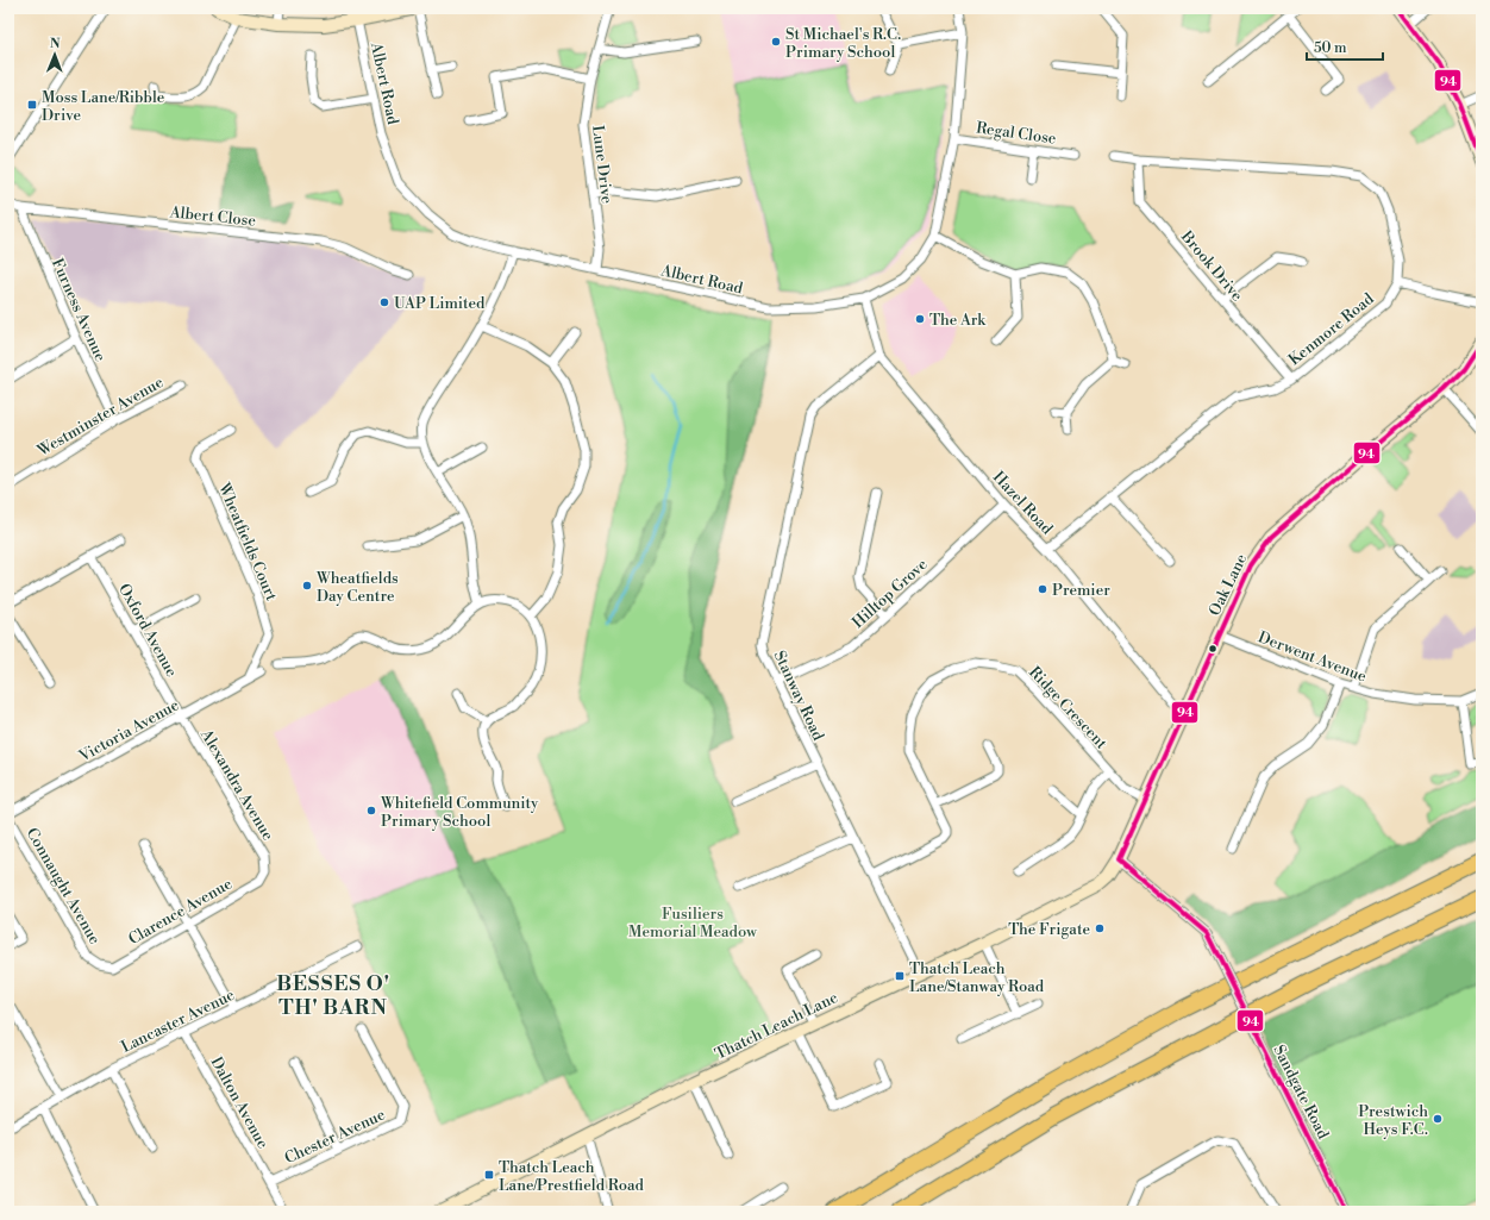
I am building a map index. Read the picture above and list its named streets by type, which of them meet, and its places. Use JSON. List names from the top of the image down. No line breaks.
{"streets":{"street":["Albert Road","Regal Close","Lune Drive","Albert Close","Brook Drive","Furness Avenue","Kenmore Road","Westminster Avenue","Hazel Road","Wheatfields Court","Oak Lane","Hilltop Grove","Oxford Avenue","Derwent Avenue","Stanway Road","Ridge Crescent","Victoria Avenue","Alexandra Avenue","Connaught Avenue","Clarence Avenue","Lancaster Avenue","Thatch Leach Lane","Sandgate Road","Dalton Avenue","Chester Avenue"]},"crossings":[["Albert Road","Regal Close"],["Albert Road","Lune Drive"],["Albert Road","Hazel Road"],["Albert Close","Furness Avenue"],["Brook Drive","Kenmore Road"],["Furness Avenue","Westminster Avenue"],["Kenmore Road","Hazel Road"],["Hazel Road","Oak Lane"],["Hazel Road","Hilltop Grove"],["Hazel Road","Stanway Road"],["Wheatfields Court","Victoria Avenue"],["Oak Lane","Derwent Avenue"],["Oak Lane","Ridge Crescent"],["Oak Lane","Thatch Leach Lane"],["Oak Lane","Sandgate Road"],["Hilltop Grove","Stanway Road"],["Oxford Avenue","Victoria Avenue"],["Oxford Avenue","Alexandra Avenue"],["Stanway Road","Ridge Crescent"],["Stanway Road","Thatch Leach Lane"],["Victoria Avenue","Alexandra Avenue"],["Alexandra Avenue","Clarence Avenue"],["Connaught Avenue","Clarence Avenue"],["Lancaster Avenue","Dalton Avenue"],["Thatch Leach Lane","Sandgate Road"],["Dalton Avenue","Chester Avenue"]],"districts":["BESSES O' TH' BARN"],"parks":["Fusiliers Memorial Meadow"],"places":{"other":["St Michael's R.C. Primary School","UAP Limited","The Ark","Wheatfields Day Centre","Premier","Whitefield Community Primary School","The Frigate","Prestwich Heys F.C."],"transit":["Moss Lane/Ribble Drive","Thatch Leach Lane/Stanway Road","Thatch Leach Lane/Prestfield Road"]},"lines":["transit line 94"],"scale_bar":"50 m","north":"top"}
